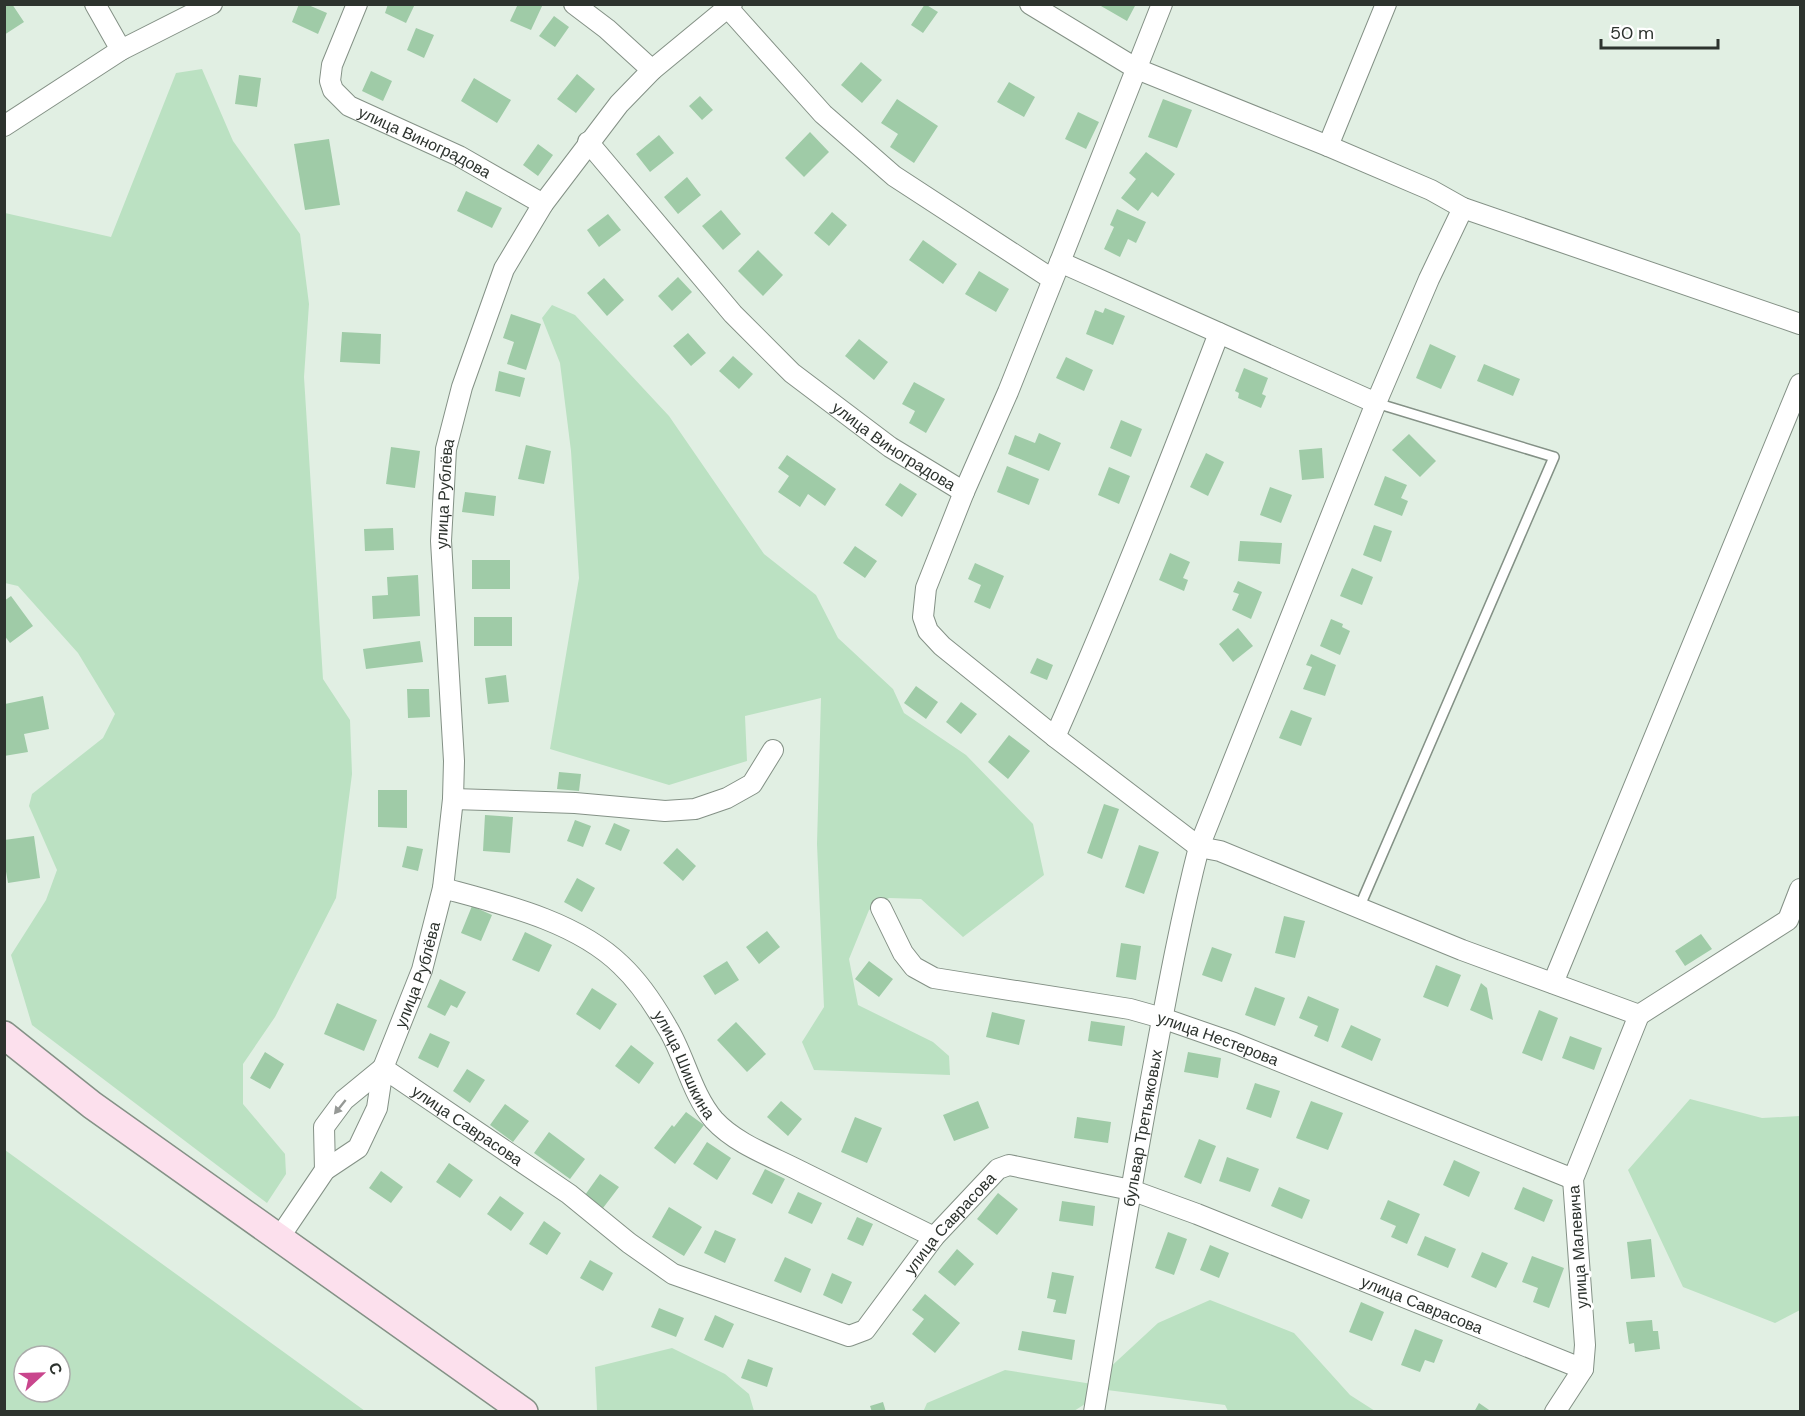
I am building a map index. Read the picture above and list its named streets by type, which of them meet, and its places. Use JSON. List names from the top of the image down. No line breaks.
{"streets":{"street":["улица Виноградова","улица Рублёва","улица Нестерова","улица Шишкина","улица Саврасова","бульвар Третьяковых","улица Малевича"]},"crossings":[["улица Виноградова","улица Рублёва"],["улица Виноградова","бульвар Третьяковых"],["улица Рублёва","улица Шишкина"],["улица Рублёва","улица Саврасова"],["улица Нестерова","бульвар Третьяковых"],["улица Нестерова","улица Малевича"],["улица Шишкина","улица Саврасова"],["улица Саврасова","бульвар Третьяковых"],["улица Саврасова","улица Малевича"]],"scale_bar":"50 m","north":"right"}
